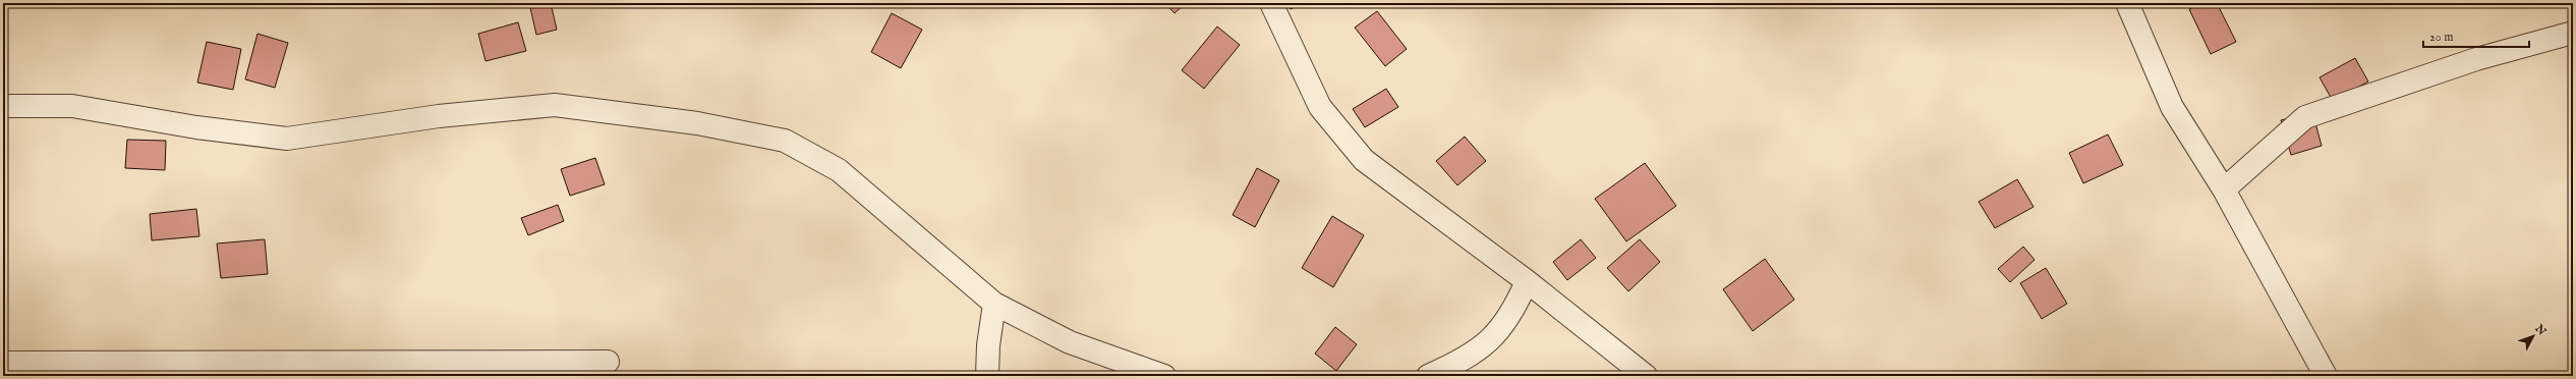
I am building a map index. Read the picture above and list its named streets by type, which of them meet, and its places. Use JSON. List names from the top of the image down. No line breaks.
{"scale_bar":"20 m","north":"top right"}
